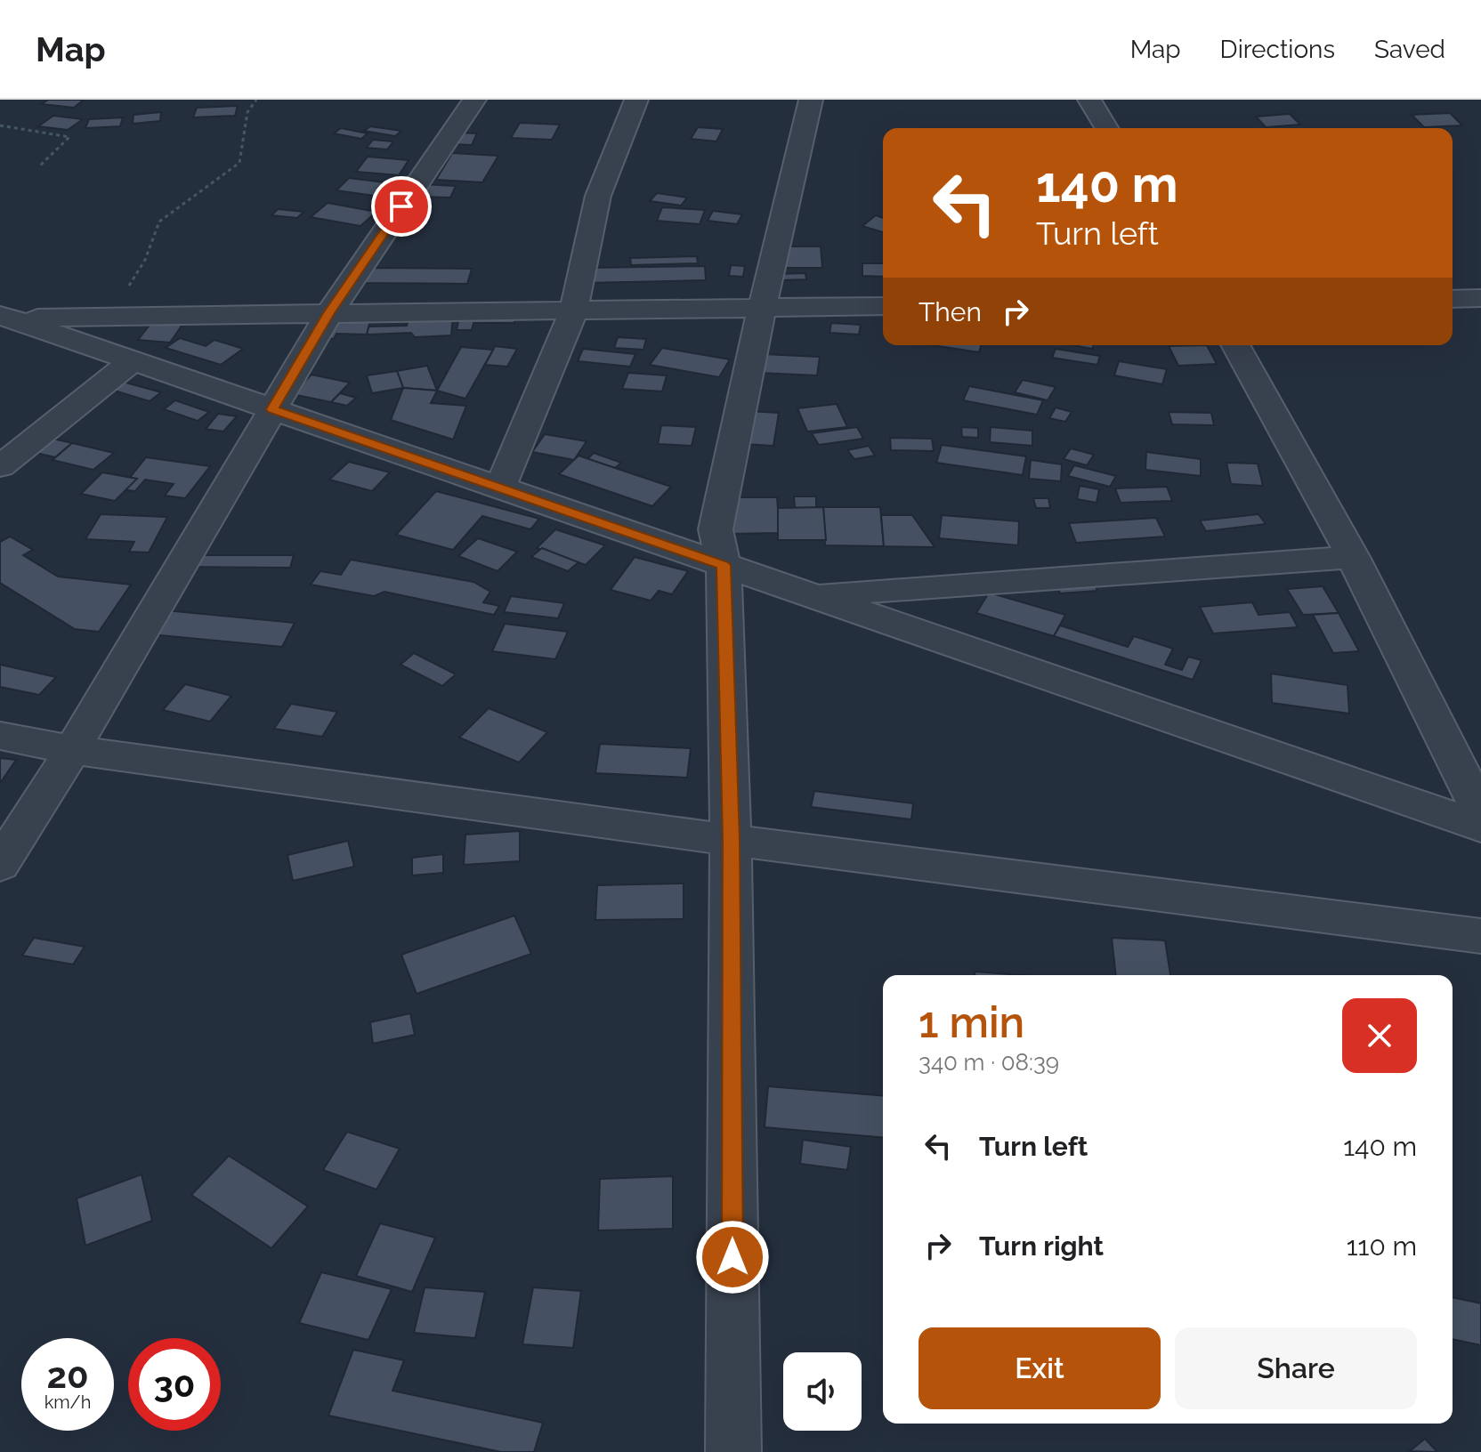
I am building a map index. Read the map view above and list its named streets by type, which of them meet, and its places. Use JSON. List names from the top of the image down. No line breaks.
{"page":{"header":"Map","nav":["Map","Directions","Saved"],"turn":["140 m","Turn left"],"then":"Then","heading":["1 min","340 m · 08:39"],"list":[{"name":"Turn left","value":"140 m"},{"name":"Turn right","value":"110 m"}],"buttons":["Exit","Share"],"speed":"20 km/h","limit":"30"}}
